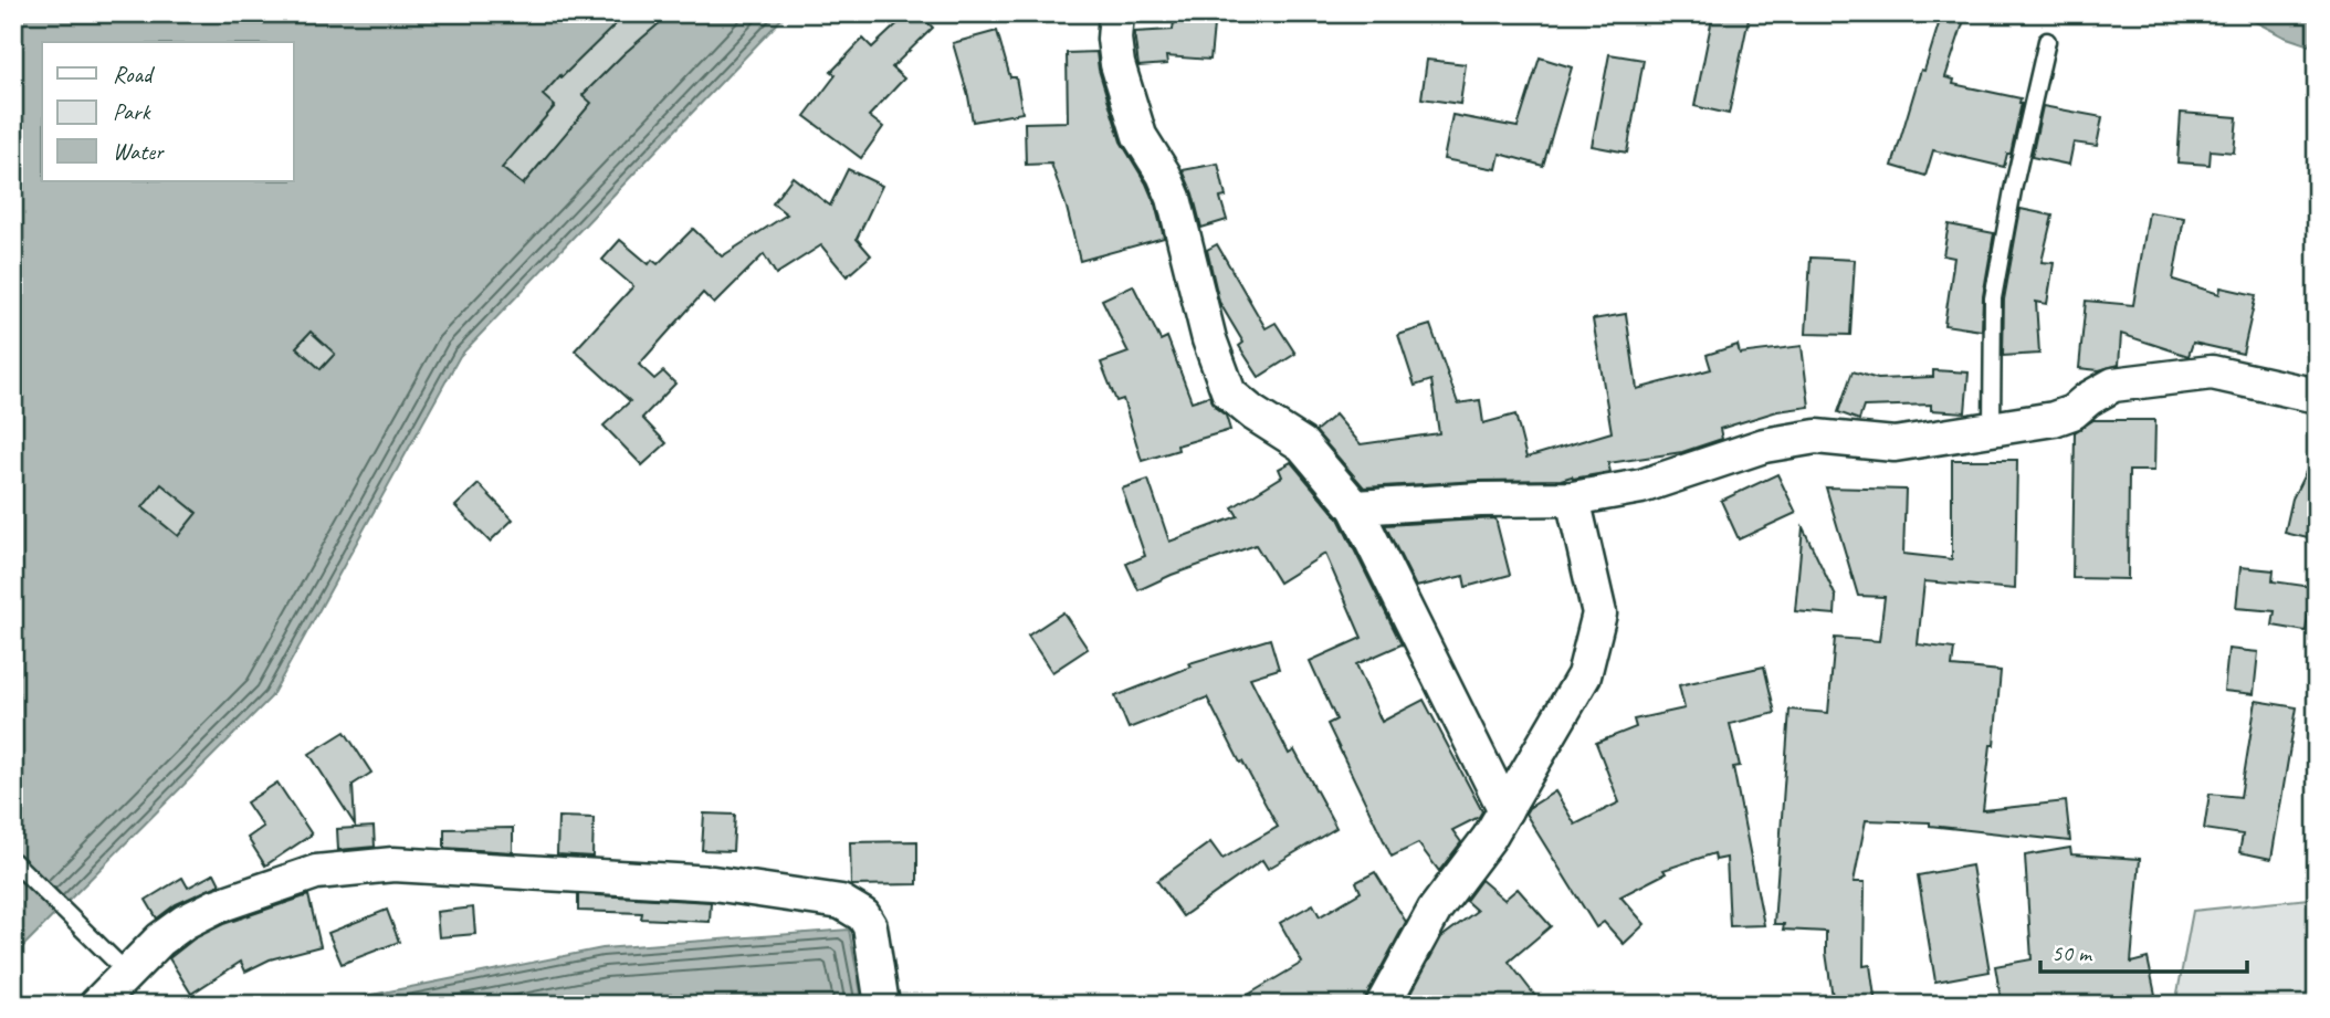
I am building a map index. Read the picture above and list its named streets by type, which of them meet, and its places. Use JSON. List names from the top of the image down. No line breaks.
{"legend":["Road","Park","Water"],"scale_bar":"50 m"}
